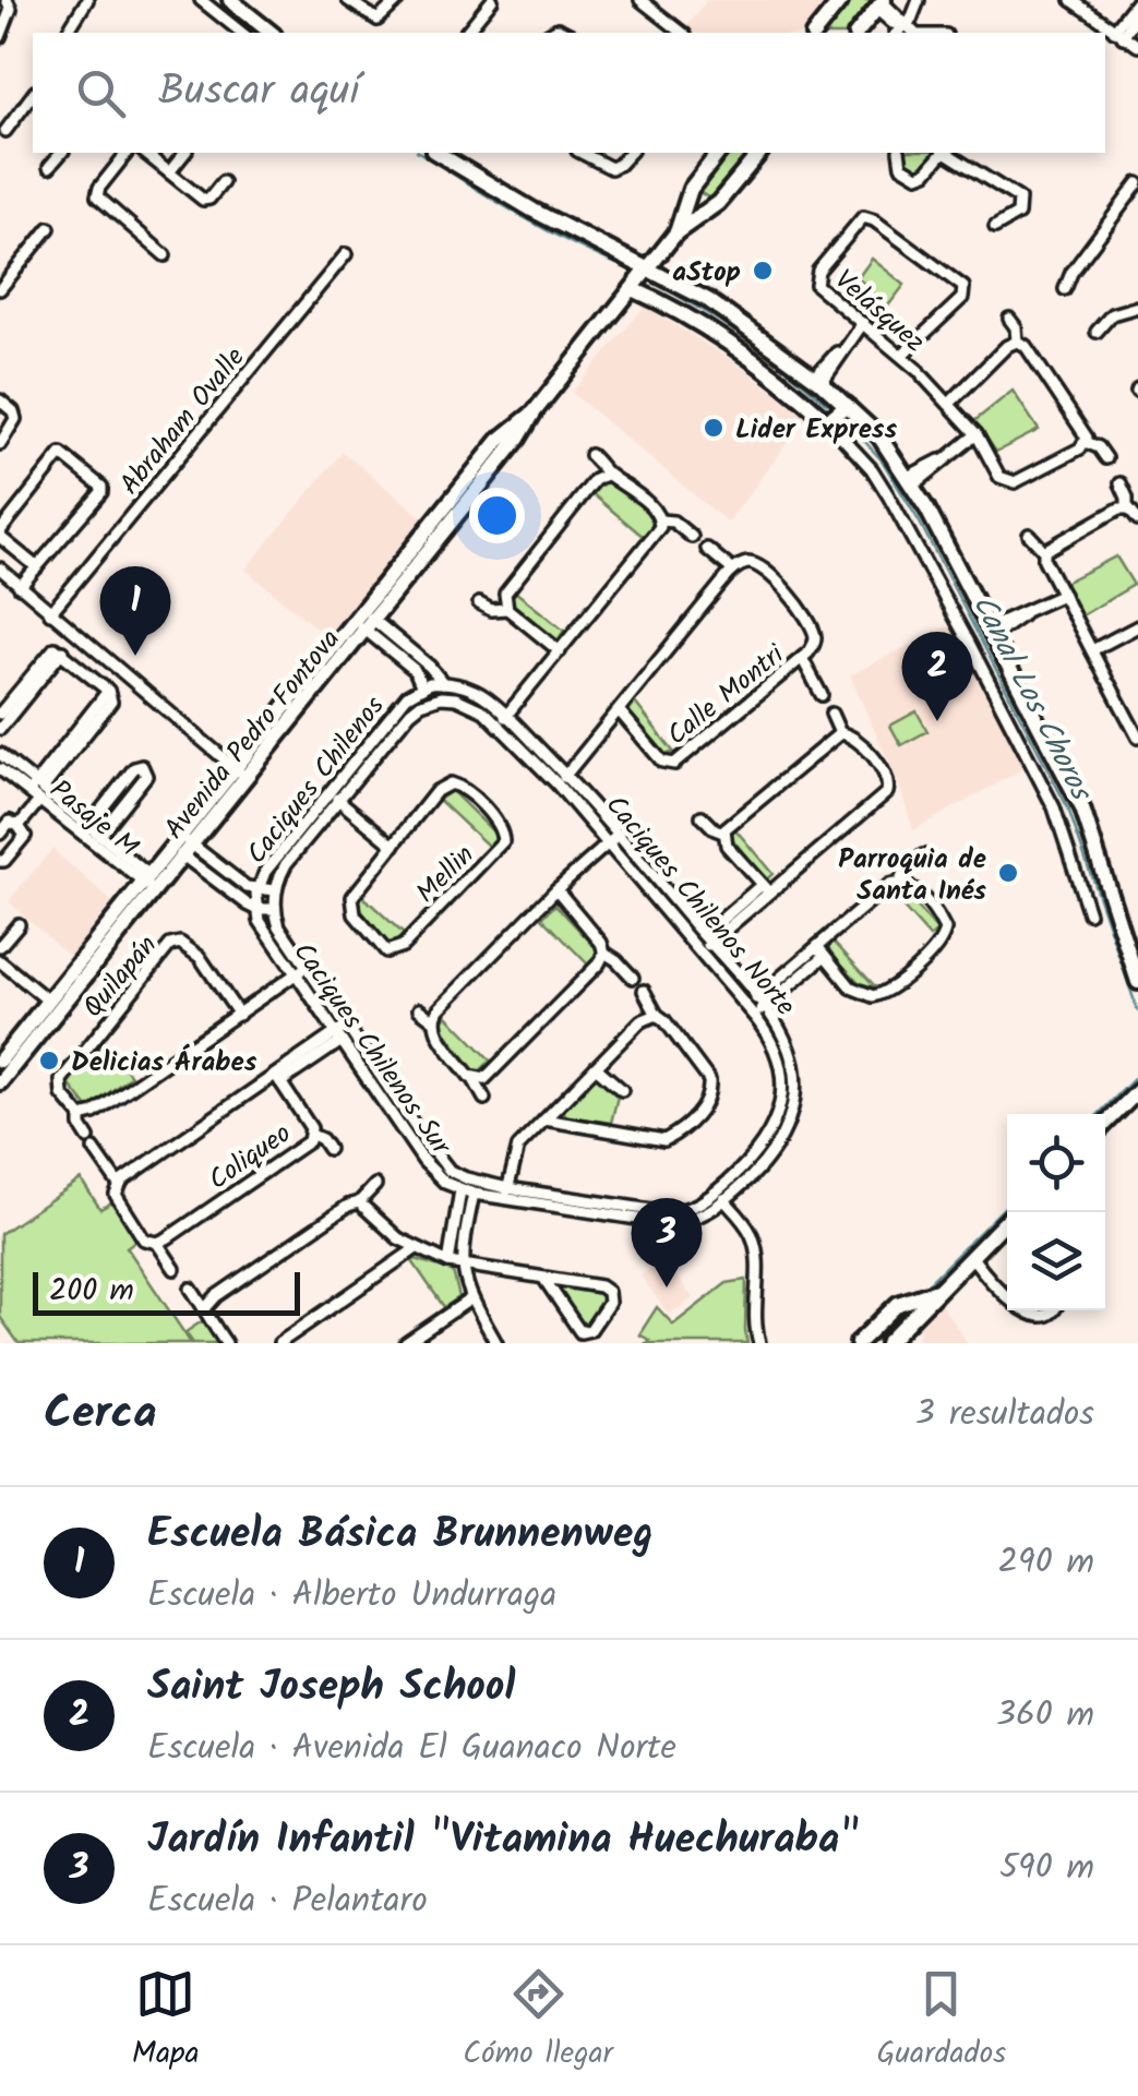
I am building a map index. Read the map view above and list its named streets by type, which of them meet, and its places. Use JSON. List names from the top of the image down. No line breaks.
{"streets":{"street":["Velásquez","Abraham Ovalle","Calle Montri","Avenida Pedro Fontova","Caciques Chilenos","Pasaje M","Mellin","Caciques Chilenos Norte","Quilapán","Caciques Chilenos Sur","Coliqueo"]},"crossings":[["Avenida Pedro Fontova","Pasaje M"],["Avenida Pedro Fontova","Caciques Chilenos Norte"],["Avenida Pedro Fontova","Caciques Chilenos Sur"],["Caciques Chilenos","Caciques Chilenos Norte"],["Caciques Chilenos","Caciques Chilenos Sur"],["Caciques Chilenos Norte","Caciques Chilenos Sur"],["Caciques Chilenos Sur","Coliqueo"]],"water":["Canal Los Choros"],"places":["aStop","Lider Express","Parroquia de Santa Inés","Delicias Árabes"],"scale_bar":"200 m","page":{"search":"Buscar aquí","pins":["1","2","3"],"scale":"200 m","heading":["Cerca","3 resultados"],"list":[{"mark":"1","name":"Escuela Básica Brunnenweg","note":"Escuela · Alberto Undurraga","value":"290 m"},{"mark":"2","name":"Saint Joseph School","note":"Escuela · Avenida El Guanaco Norte","value":"360 m"},{"mark":"3","name":"Jardín Infantil \"Vitamina Huechuraba\"","note":"Escuela · Pelantaro","value":"590 m"}],"nav":["Mapa","Cómo llegar","Guardados"]}}
